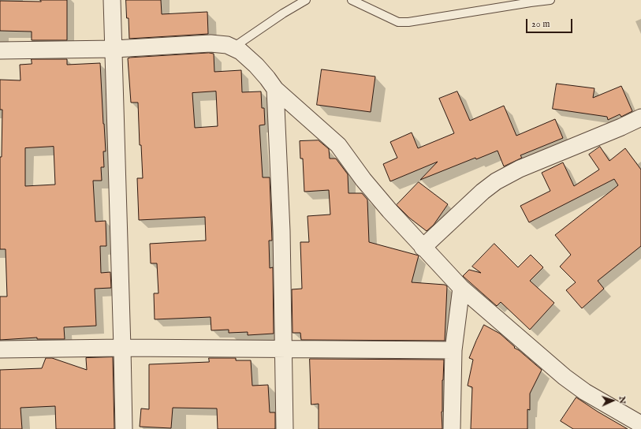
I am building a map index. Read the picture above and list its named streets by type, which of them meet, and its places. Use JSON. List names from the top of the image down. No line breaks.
{"scale_bar":"20 m","north":"right"}
